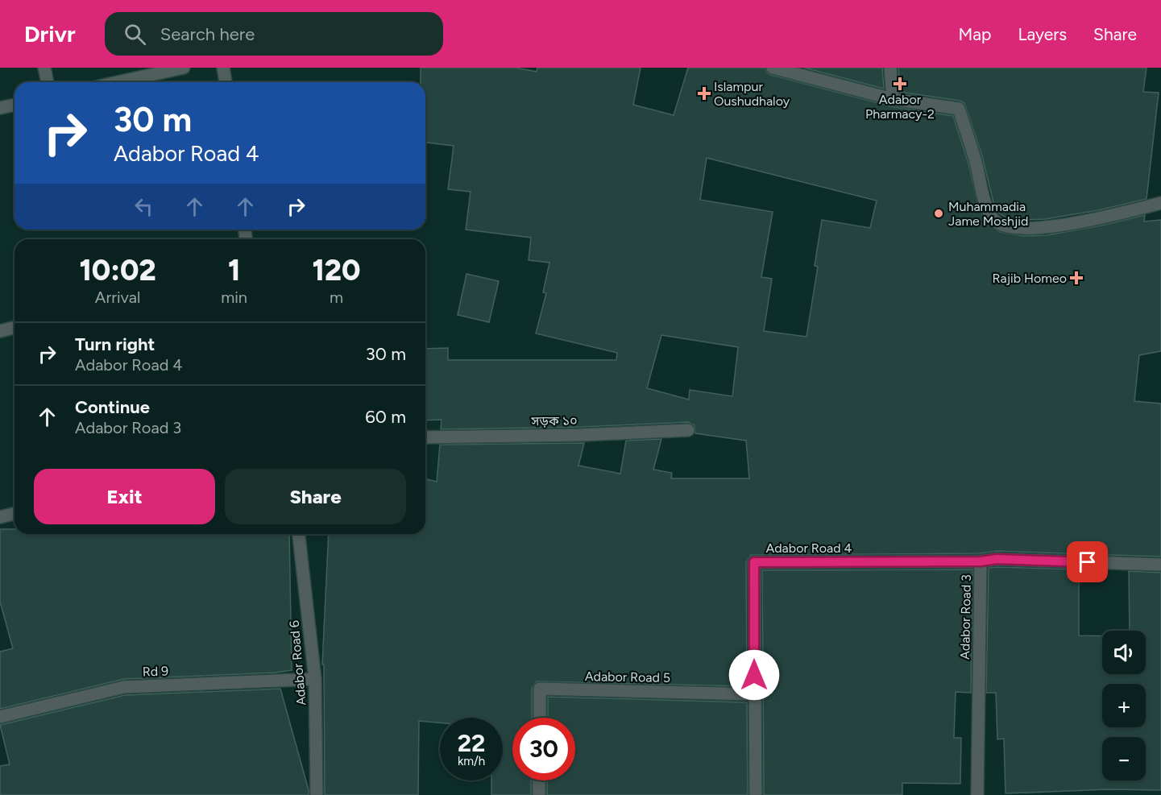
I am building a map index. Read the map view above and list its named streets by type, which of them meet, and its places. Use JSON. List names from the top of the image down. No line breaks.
{"streets":{"street":["সড়ক ১০","Adabor Road 4","Adabor Road 3","Adabor Road 6","Rd 9","Adabor Road 5"]},"crossings":[["Adabor Road 4","Adabor Road 3"],["Adabor Road 4","Adabor Road 5"],["Adabor Road 6","Rd 9"]],"places":{"health":["Adabor Pharmacy-2","Islampur Oushudhaloy","Rajib Homeo"],"other":["Muhammadia Jame Moshjid"]},"page":{"header":"Drivr","search":"Search here","nav":["Map","Layers","Share"],"turn":["30 m","Adabor Road 4"],"eta":["10:02","Arrival","1","min","120","m"],"list":[{"name":"Turn right","note":"Adabor Road 4","value":"30 m"},{"name":"Continue","note":"Adabor Road 3","value":"60 m"}],"buttons":["Exit","Share"],"map_buttons":["+","−"],"speed":"22 km/h","limit":"30"}}
